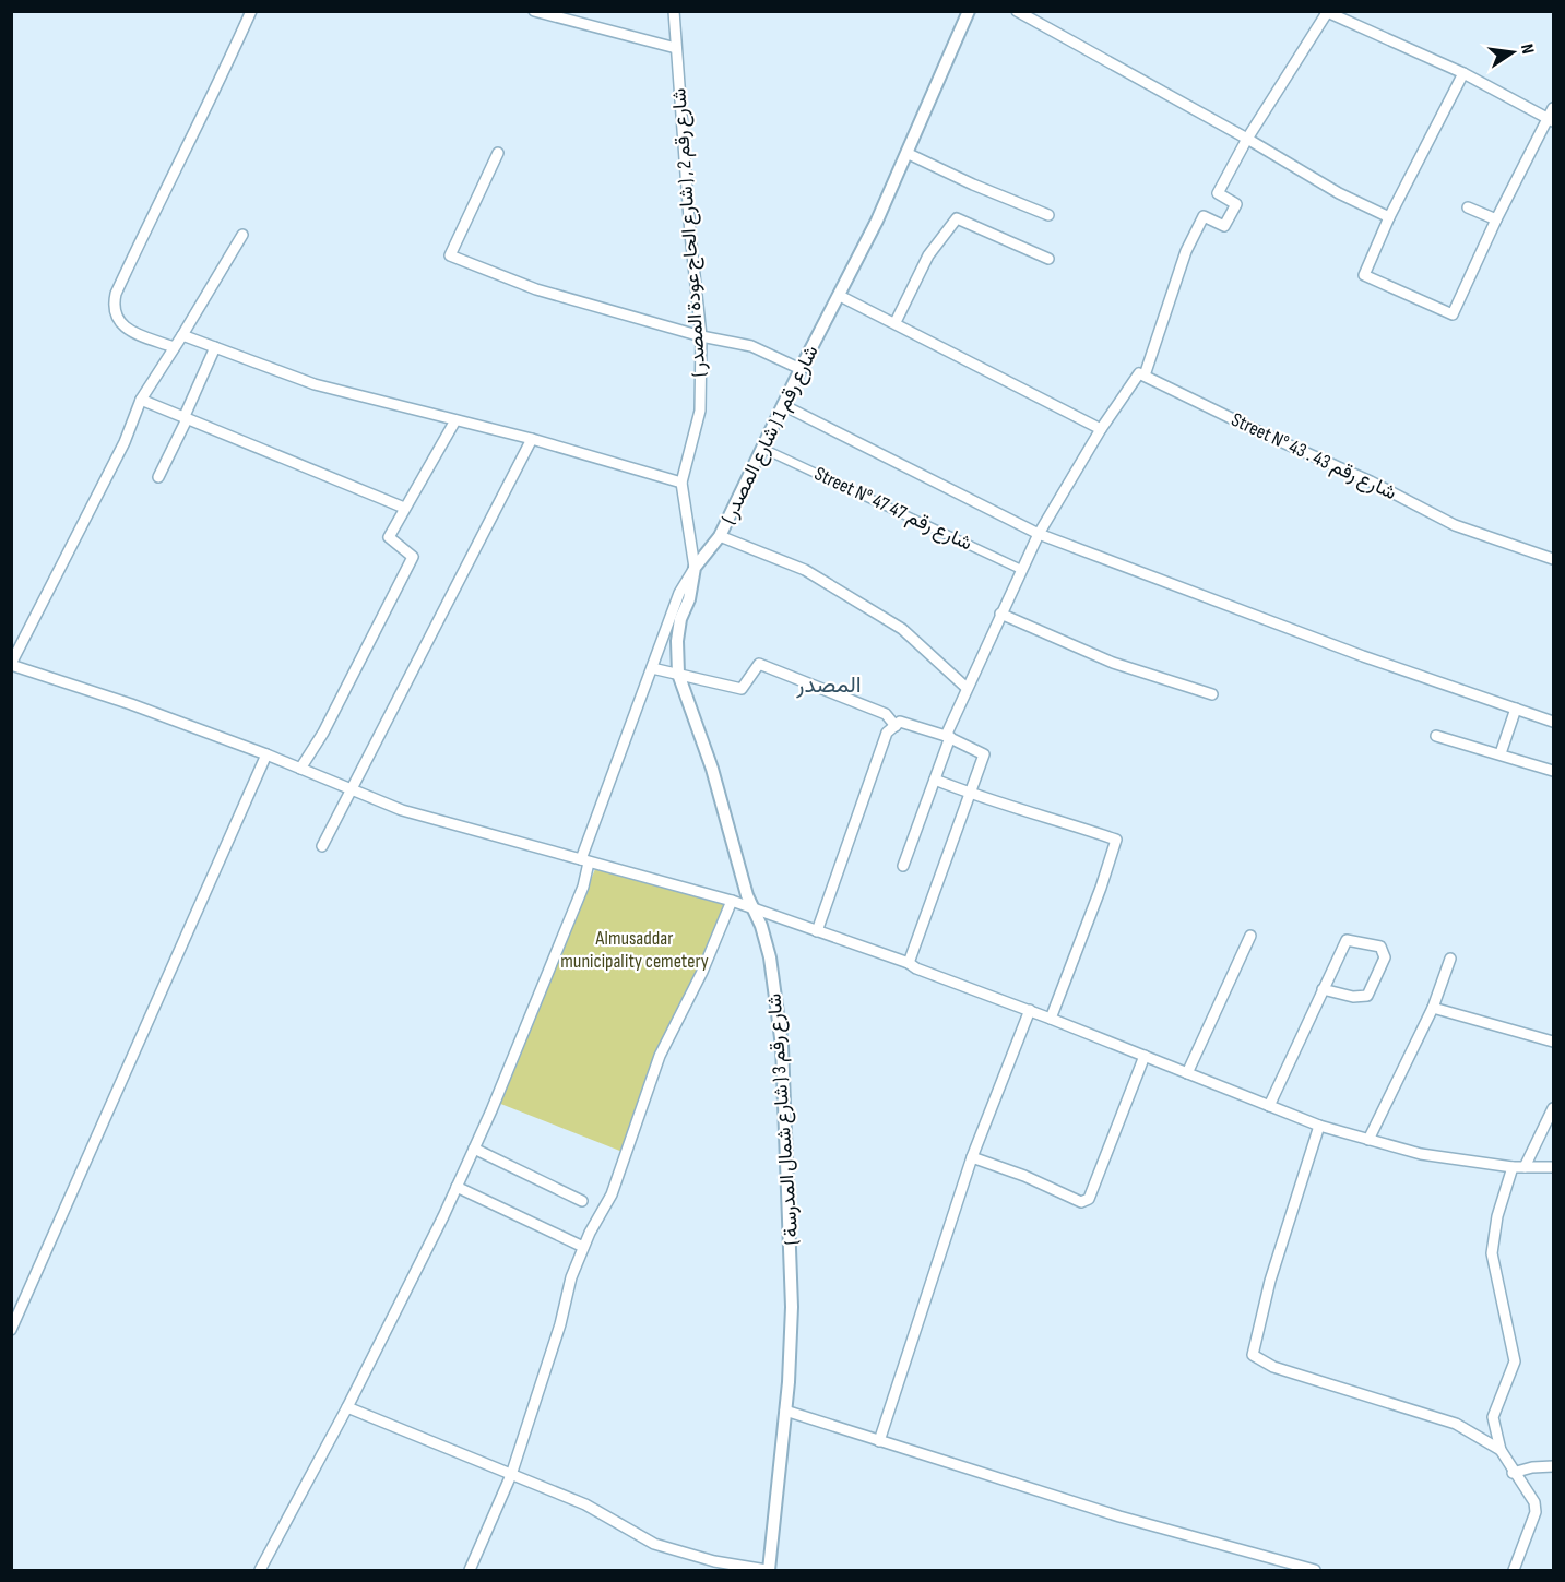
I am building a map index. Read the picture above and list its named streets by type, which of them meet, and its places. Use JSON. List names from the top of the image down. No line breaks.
{"streets":{"street":["شارع رقم 2 , ( شارع الحاج عودة المصدر )","شارع رقم 1 ( شارع المصدر )","Street N° 43 . شارع رقم 43","Street N° 47 شارع رقم 47","شارع رقم 3 ( شارع شمال المدرسة )"]},"crossings":[["شارع رقم 2 , ( شارع الحاج عودة المصدر )","شارع رقم 1 ( شارع المصدر )"],["شارع رقم 2 , ( شارع الحاج عودة المصدر )","شارع رقم 3 ( شارع شمال المدرسة )"],["شارع رقم 1 ( شارع المصدر )","Street N° 47 شارع رقم 47"],["شارع رقم 1 ( شارع المصدر )","شارع رقم 3 ( شارع شمال المدرسة )"]],"districts":["المصدر"],"parks":["Almusaddar municipality cemetery"],"north":"right"}
